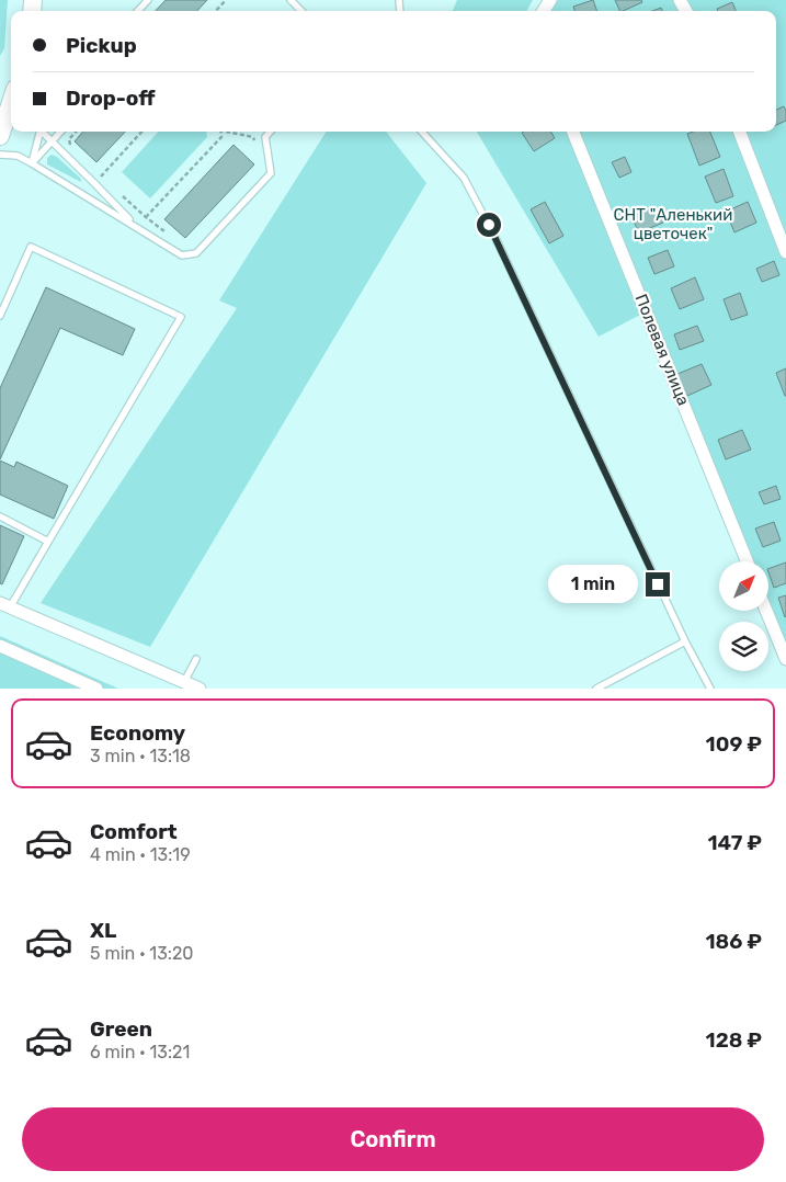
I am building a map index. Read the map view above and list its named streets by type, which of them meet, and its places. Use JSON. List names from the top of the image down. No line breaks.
{"streets":{"street":["Полевая улица"]},"parks":["СНТ \"Аленький цветочек\""],"north":"top right","page":{"banner":["Pickup","Drop-off"],"bubble":"1 min","list":[{"name":"Economy","note":"3 min · 13:18","value":"109 ₽"},{"name":"Comfort","note":"4 min · 13:19","value":"147 ₽"},{"name":"XL","note":"5 min · 13:20","value":"186 ₽"},{"name":"Green","note":"6 min · 13:21","value":"128 ₽"}],"buttons":"Confirm"}}
